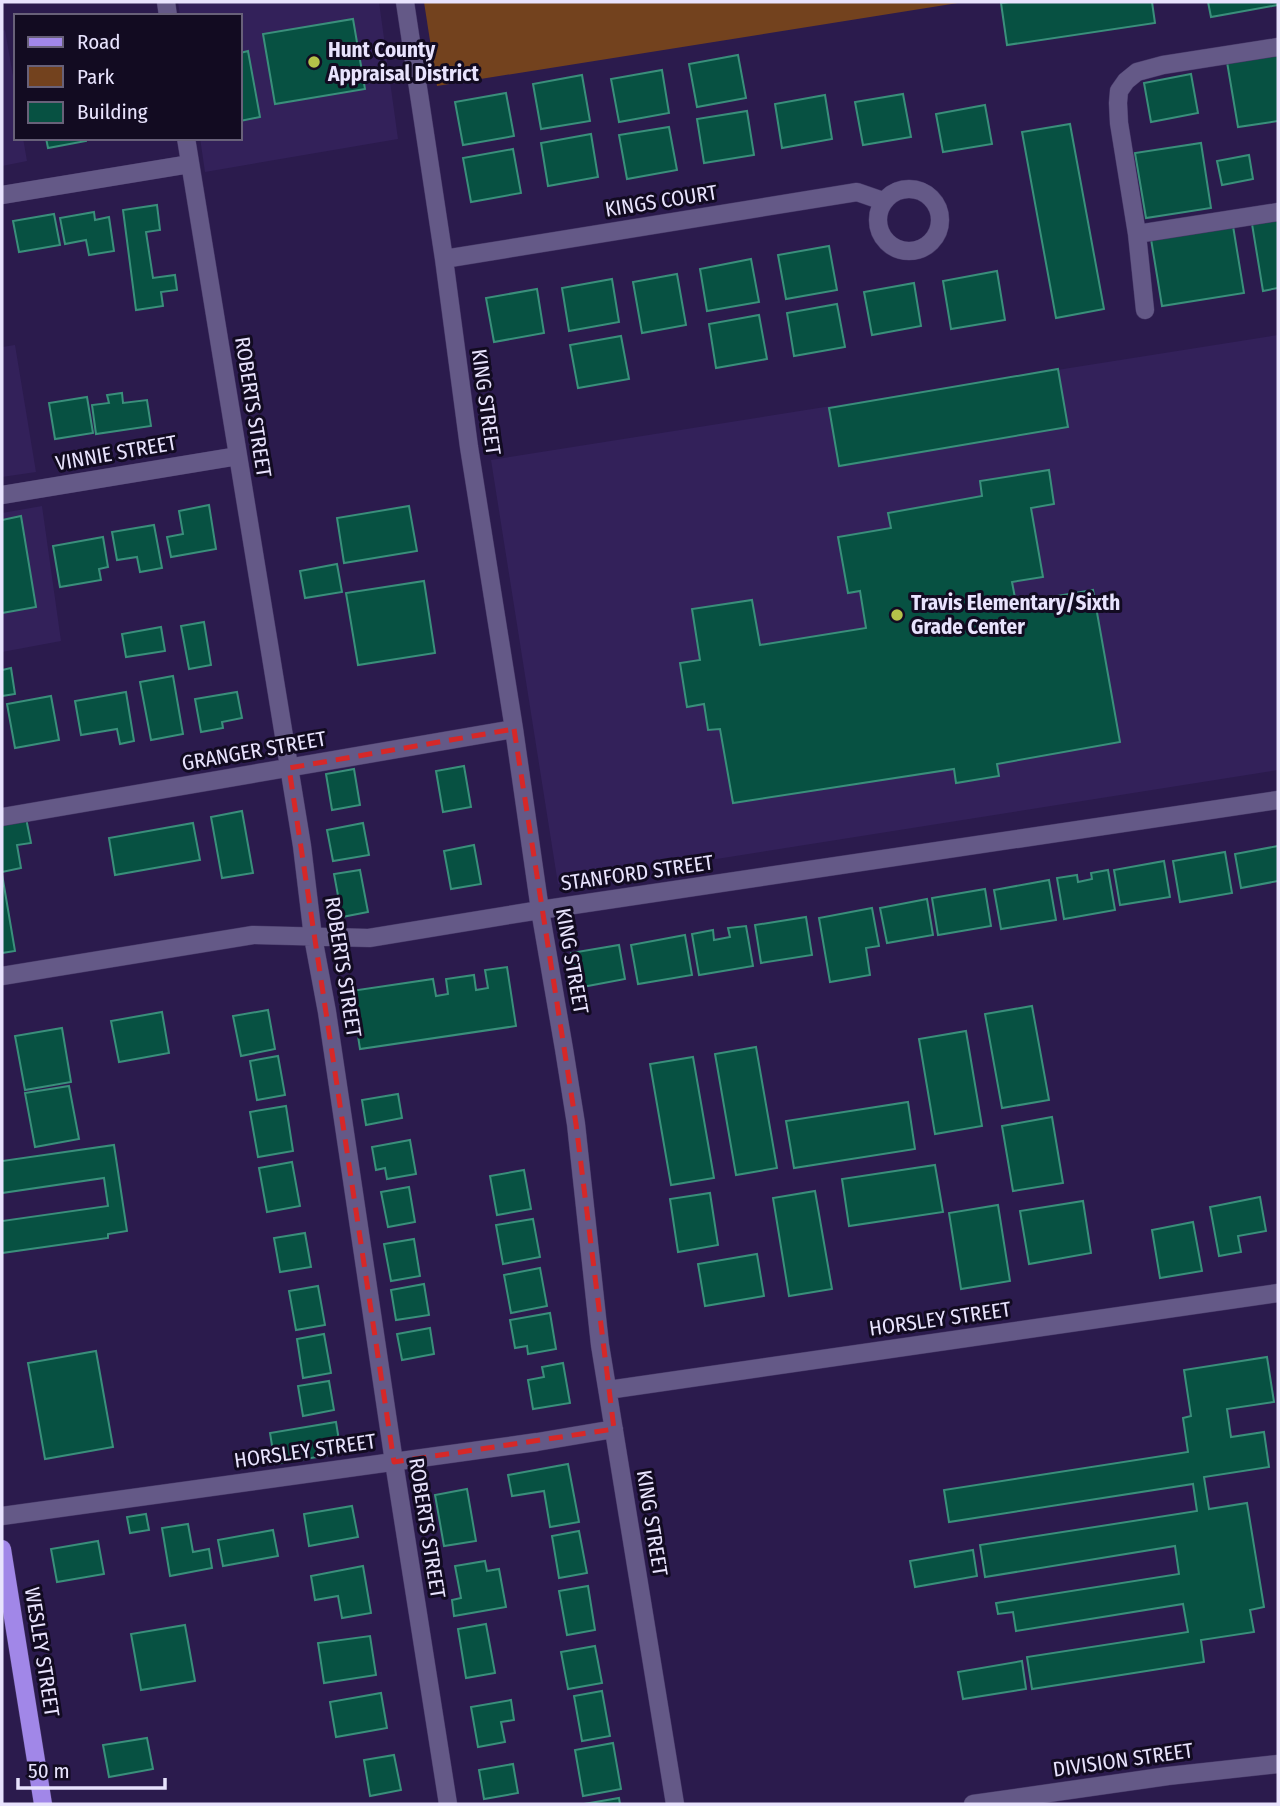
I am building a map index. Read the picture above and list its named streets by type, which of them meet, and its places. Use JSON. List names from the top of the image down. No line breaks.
{"streets":{"main road":["WESLEY STREET"],"street":["KINGS COURT","KING STREET","ROBERTS STREET","VINNIE STREET","GRANGER STREET","STANFORD STREET","HORSLEY STREET","DIVISION STREET"]},"crossings":[["KINGS COURT","KING STREET"],["KING STREET","GRANGER STREET"],["KING STREET","STANFORD STREET"],["KING STREET","HORSLEY STREET"],["ROBERTS STREET","VINNIE STREET"],["ROBERTS STREET","GRANGER STREET"],["ROBERTS STREET","STANFORD STREET"],["ROBERTS STREET","HORSLEY STREET"]],"places":["Hunt County Appraisal District","Travis Elementary/Sixth Grade Center"],"legend":["Road","Park","Building"],"scale_bar":"50 m"}
